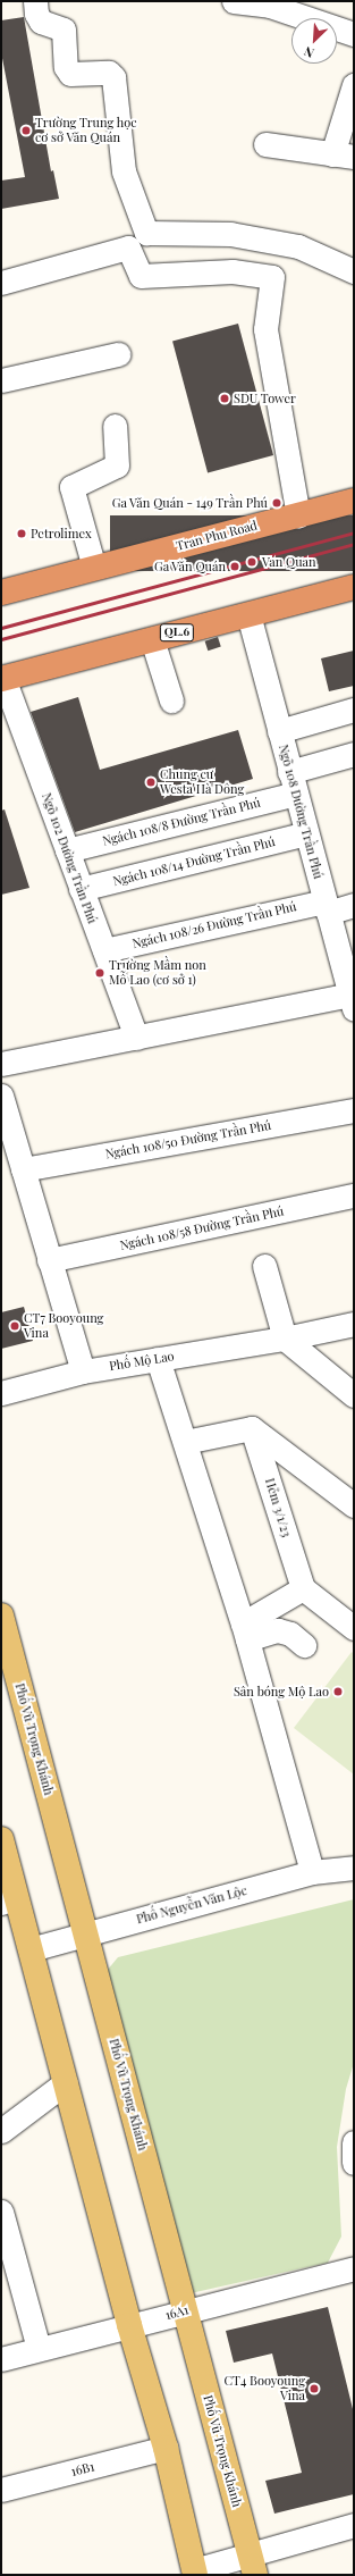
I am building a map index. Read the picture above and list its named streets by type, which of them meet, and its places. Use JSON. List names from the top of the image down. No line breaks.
{"streets":{"highway":["Tran Phu Road","QL.6"],"main road":["Phố Vũ Trọng Khánh"],"street":["Ngõ 108 Đường Trần Phú","Ngách 108/8 Đường Trần Phú","Ngõ 102 Đường Trần Phú","Ngách 108/14 Đường Trần Phú","Ngách 108/26 Đường Trần Phú","Ngách 108/50 Đường Trần Phú","Ngách 108/58 Đường Trần Phú","Phố Mộ Lao","Hẻm 3/1/23","Phố Nguyễn Văn Lộc","16A1","16B1"]},"crossings":[["QL.6","Ngõ 108 Đường Trần Phú"],["QL.6","Ngõ 102 Đường Trần Phú"],["Ngõ 108 Đường Trần Phú","Ngách 108/8 Đường Trần Phú"],["Ngõ 108 Đường Trần Phú","Ngách 108/14 Đường Trần Phú"],["Ngõ 108 Đường Trần Phú","Ngách 108/26 Đường Trần Phú"],["Ngách 108/8 Đường Trần Phú","Ngõ 102 Đường Trần Phú"],["Ngõ 102 Đường Trần Phú","Ngách 108/14 Đường Trần Phú"],["Ngõ 102 Đường Trần Phú","Ngách 108/26 Đường Trần Phú"],["Phố Vũ Trọng Khánh","Phố Nguyễn Văn Lộc"],["Phố Vũ Trọng Khánh","16A1"]],"places":["Trường Trung học cơ sở Văn Quán","SDU Tower","Ga Văn Quán - 149 Trần Phú","Petrolimex","Van Quan","Ga Văn Quán","Chung cư Westa Hà Đông","Trường Mầm non Mỗ Lao (cơ sở 1)","CT7 Booyoung Vina","Sân bóng Mộ Lao","CT4 Booyoung Vina"],"north":"bottom left"}
